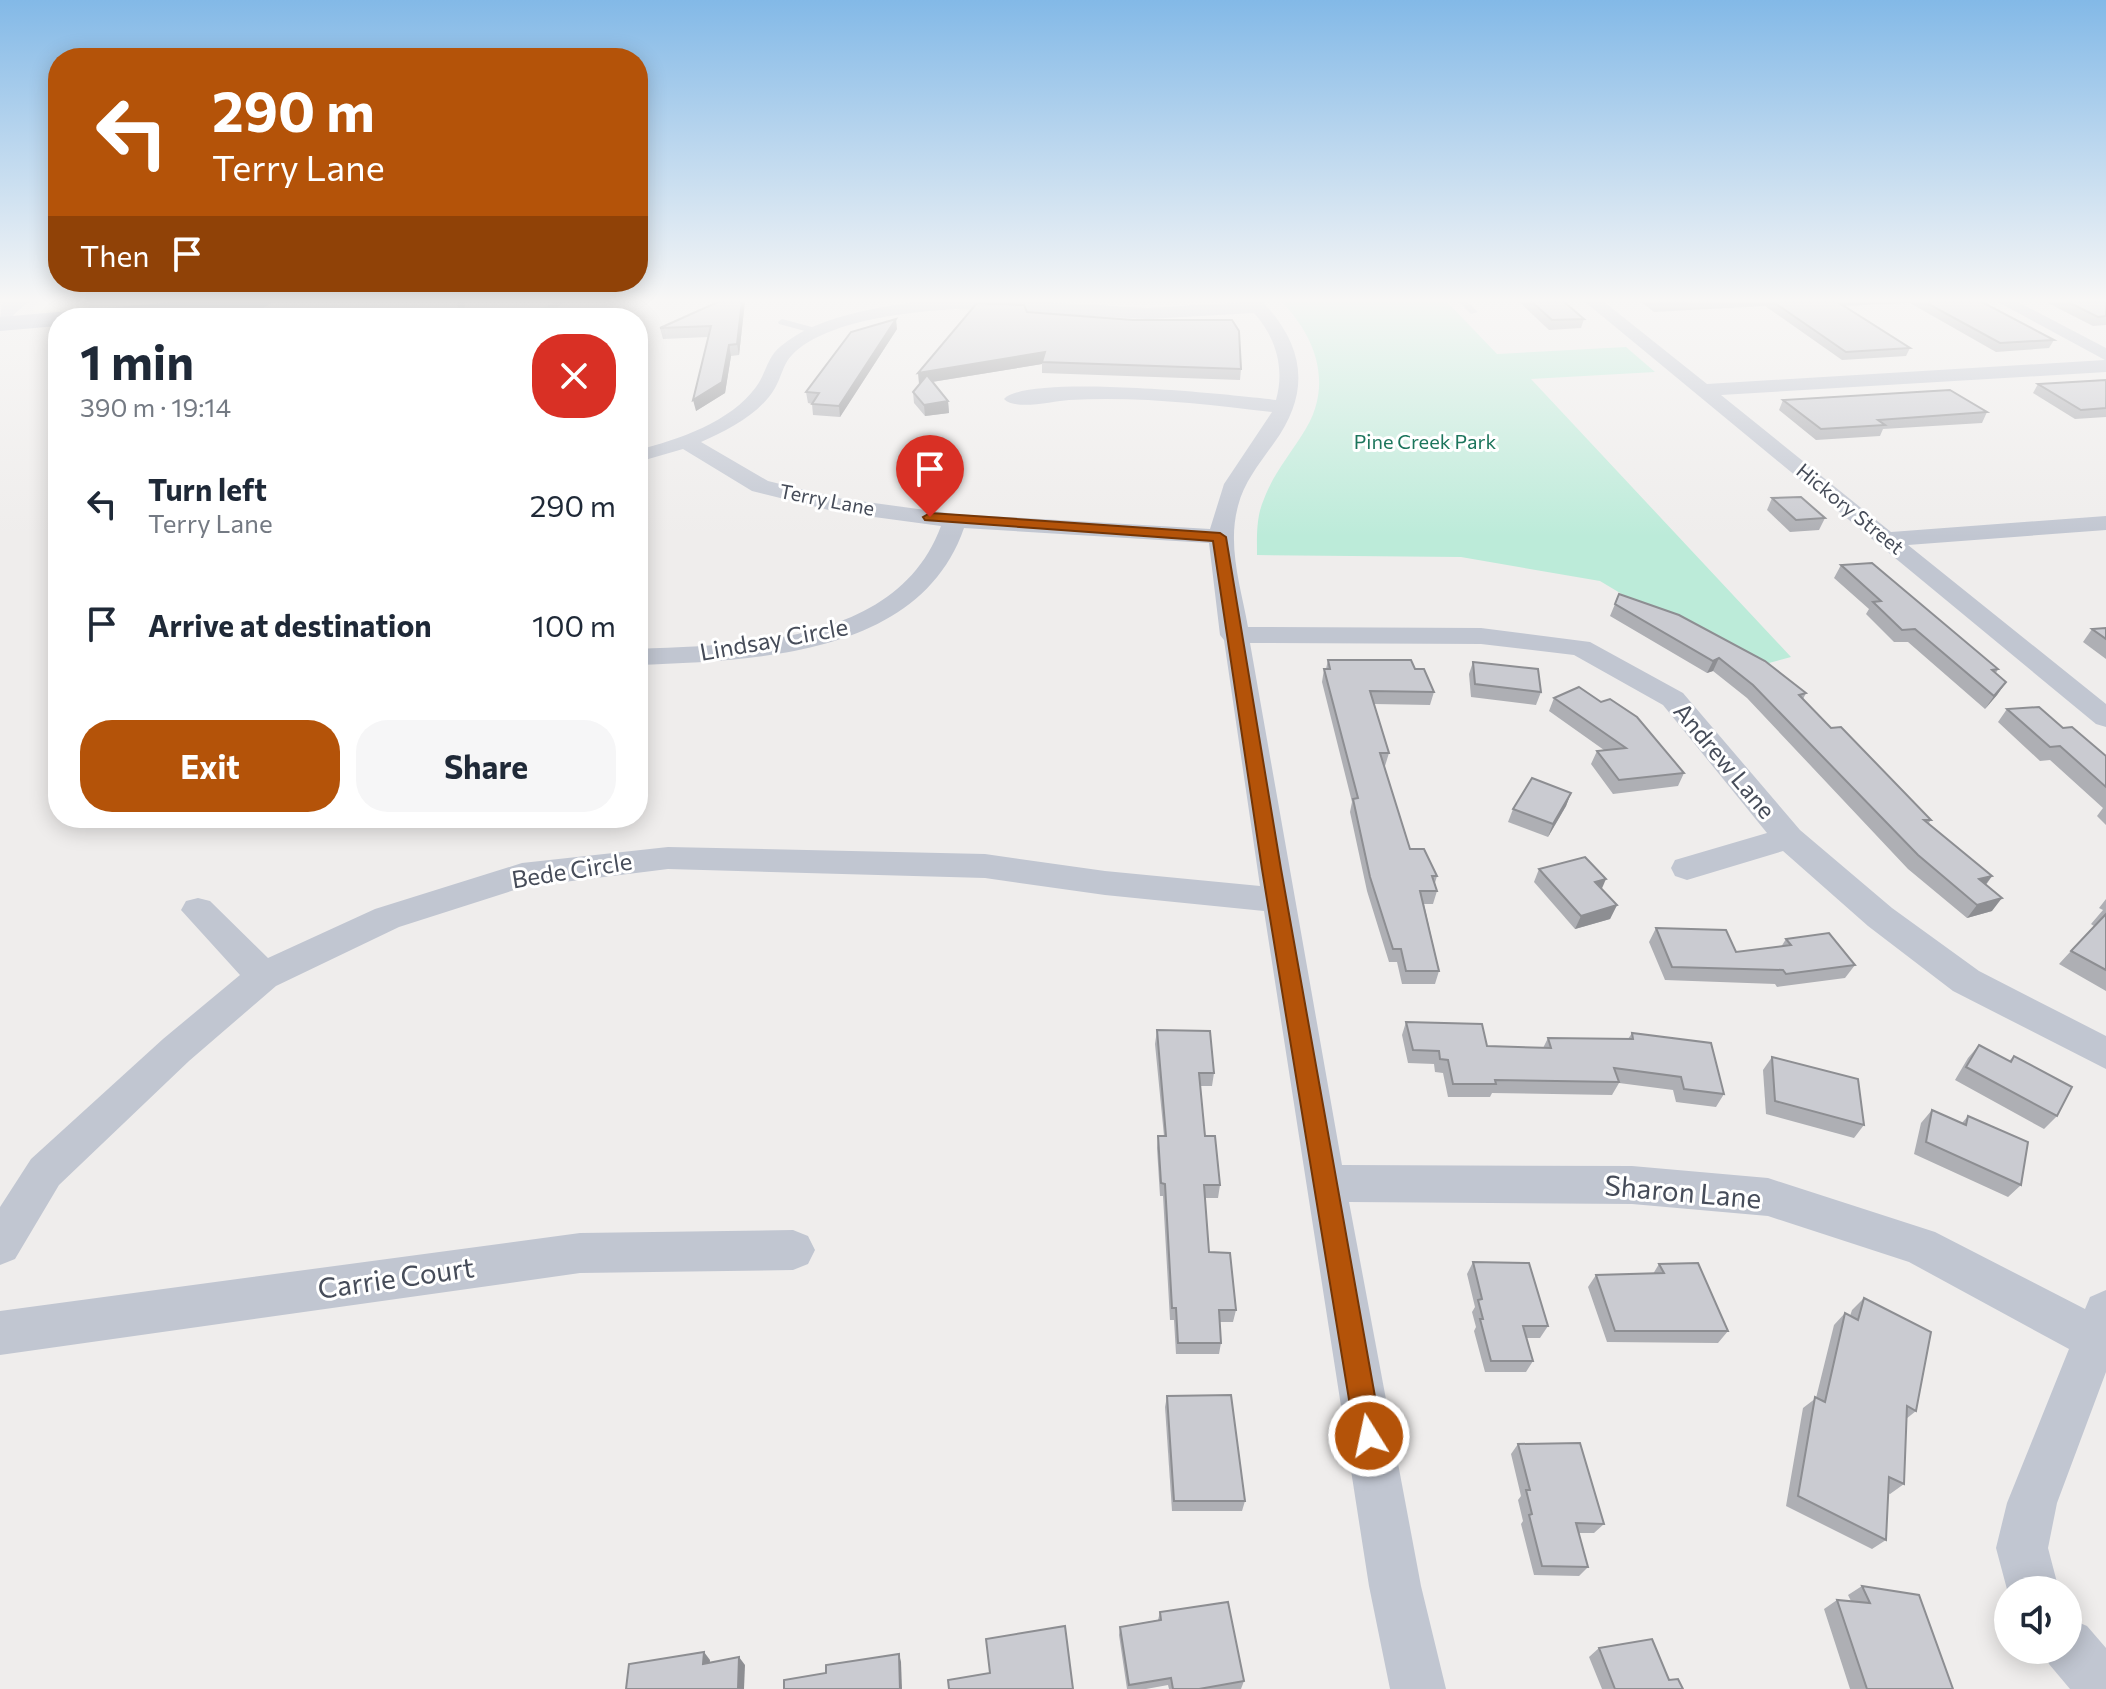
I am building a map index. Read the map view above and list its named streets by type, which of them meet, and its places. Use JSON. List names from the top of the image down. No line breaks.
{"streets":{"street":["Terry Lane","Hickory Street","Lindsay Circle","Andrew Lane","Bede Circle","Sharon Lane","Carrie Court"]},"crossings":[["Terry Lane","Lindsay Circle"]],"parks":["Pine Creek Park"],"page":{"turn":["290 m","Terry Lane"],"then":"Then","heading":["1 min","390 m · 19:14"],"list":[{"name":"Turn left","note":"Terry Lane","value":"290 m"},{"name":"Arrive at destination","value":"100 m"}],"buttons":["Exit","Share"]}}
